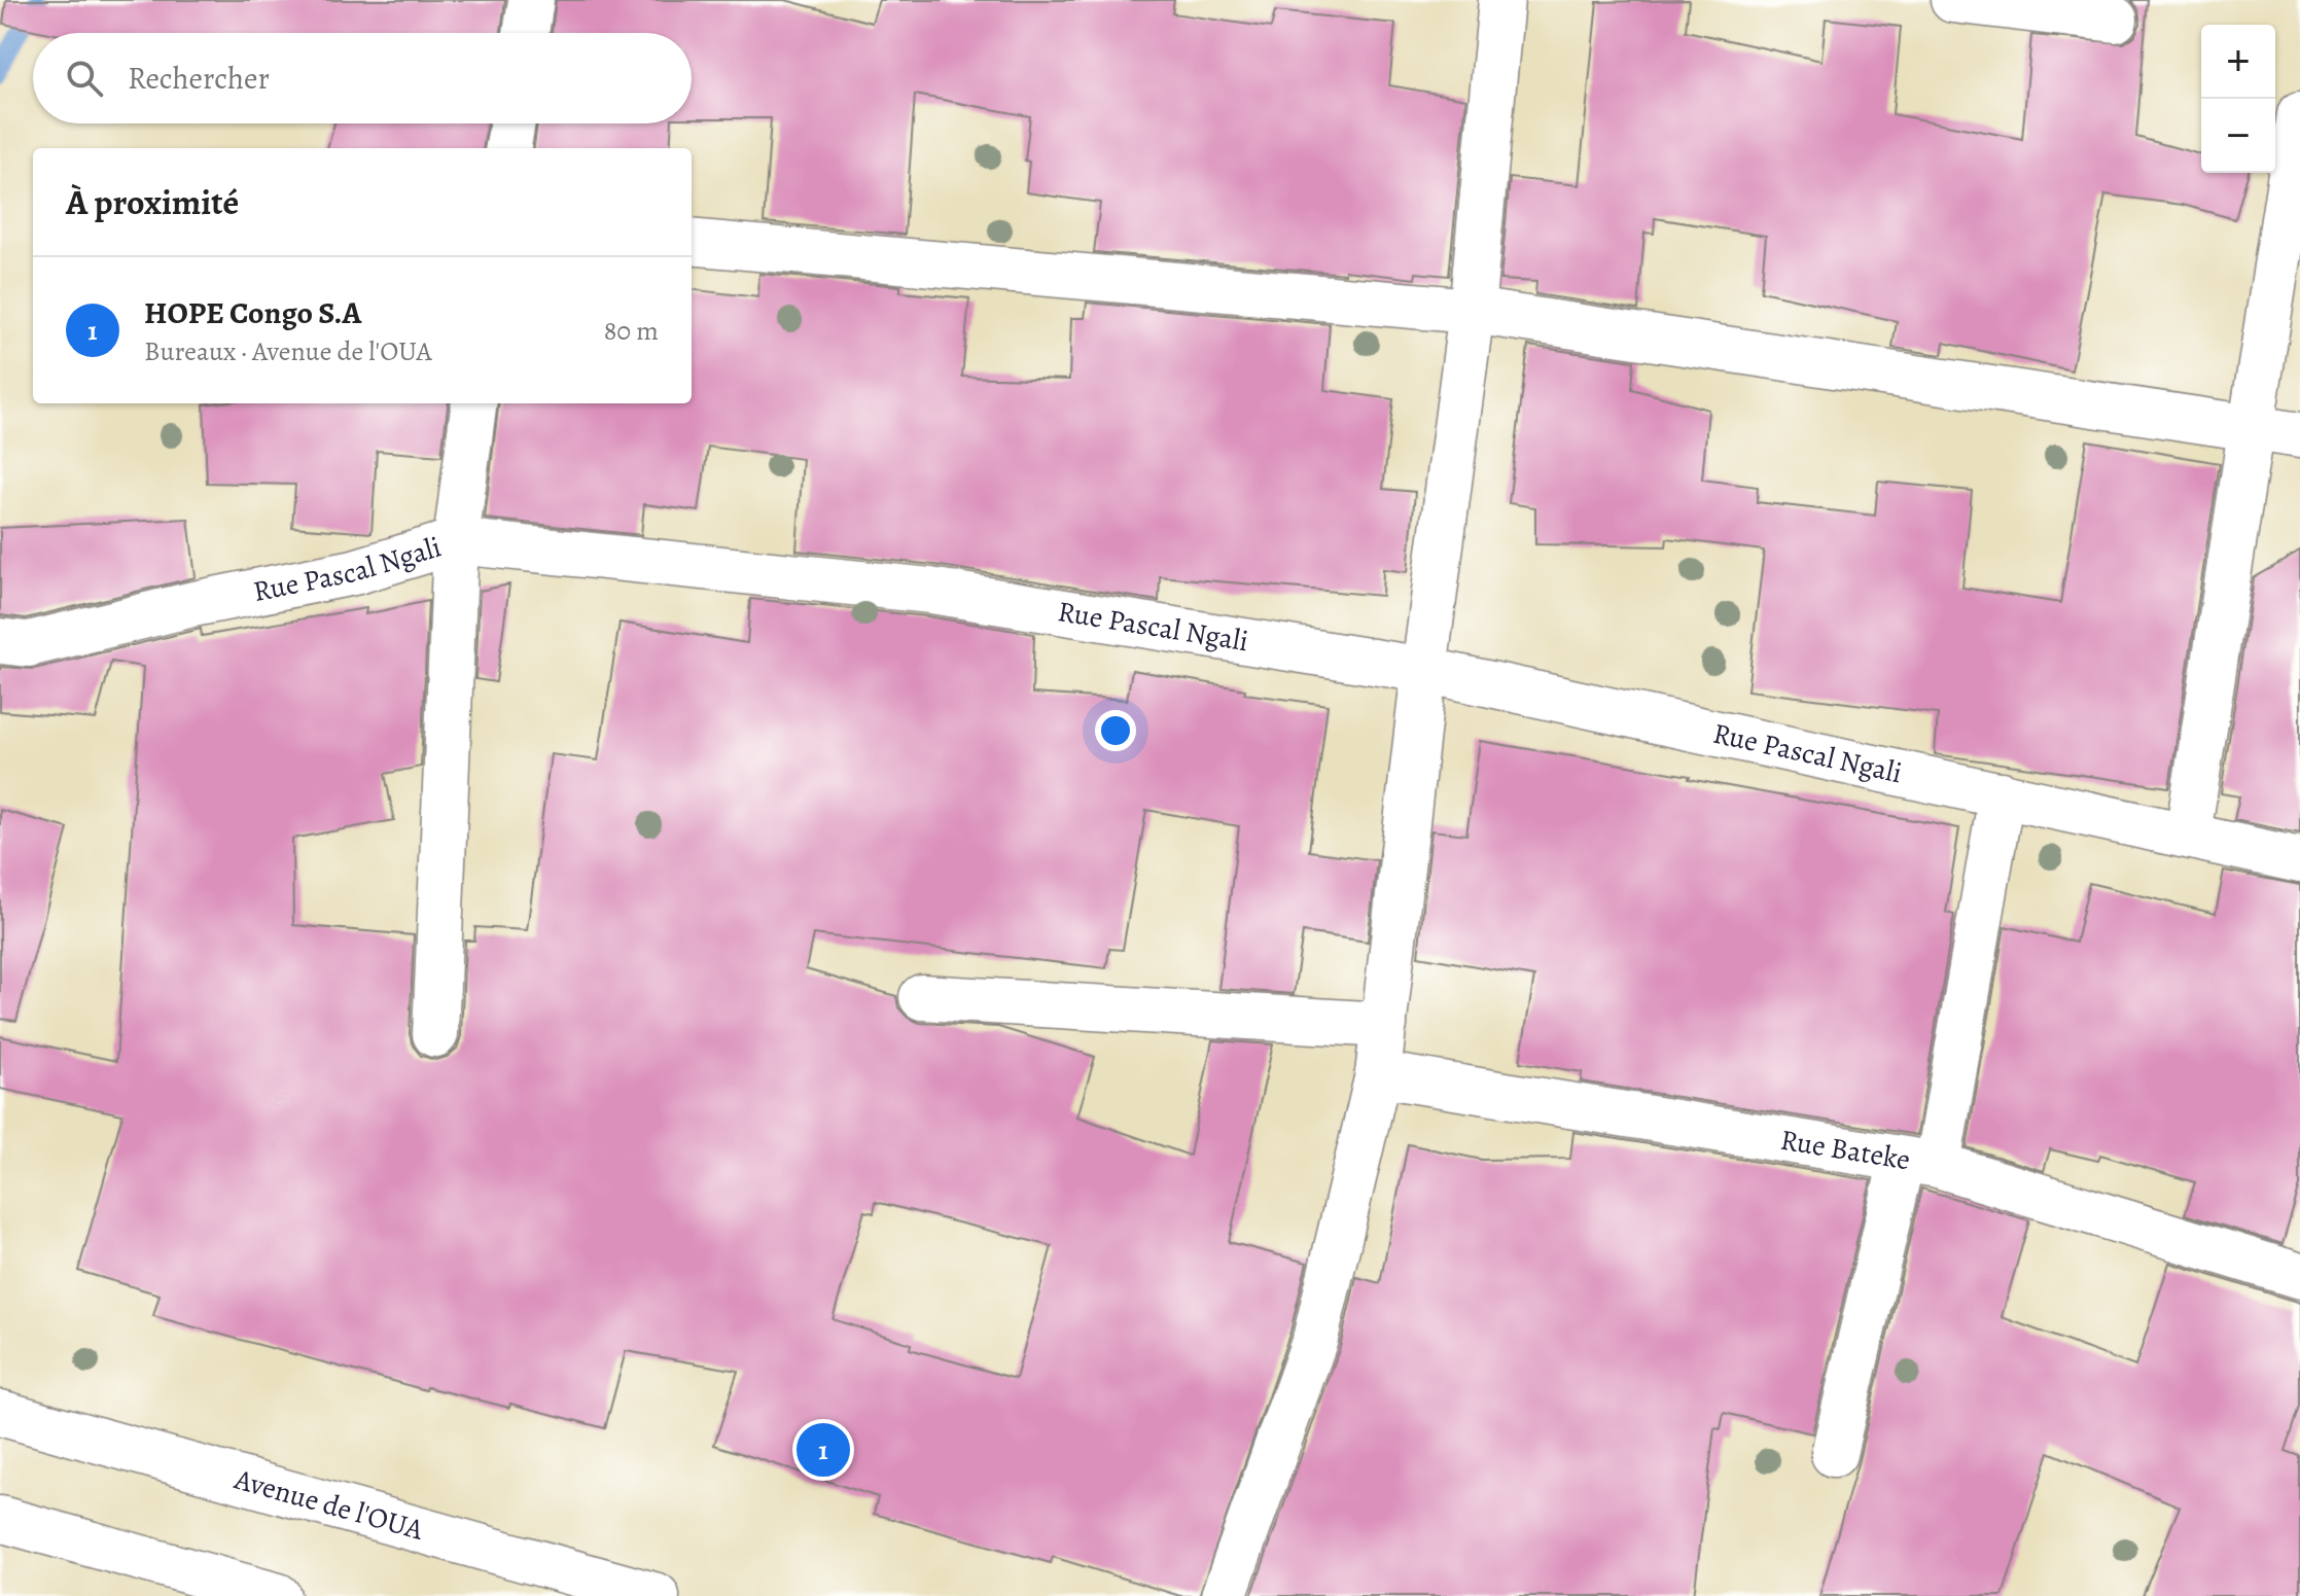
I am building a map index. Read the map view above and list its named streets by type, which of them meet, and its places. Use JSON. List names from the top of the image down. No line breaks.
{"streets":{"street":["Rue Pascal Ngali","Rue Bateke","Avenue de l'OUA"]},"page":{"map_buttons":["+","−"],"search":"Rechercher","heading":"À proximité","list":[{"mark":"1","name":"HOPE Congo S.A","note":"Bureaux · Avenue de l'OUA","value":"80 m"}],"pins":"1"}}
